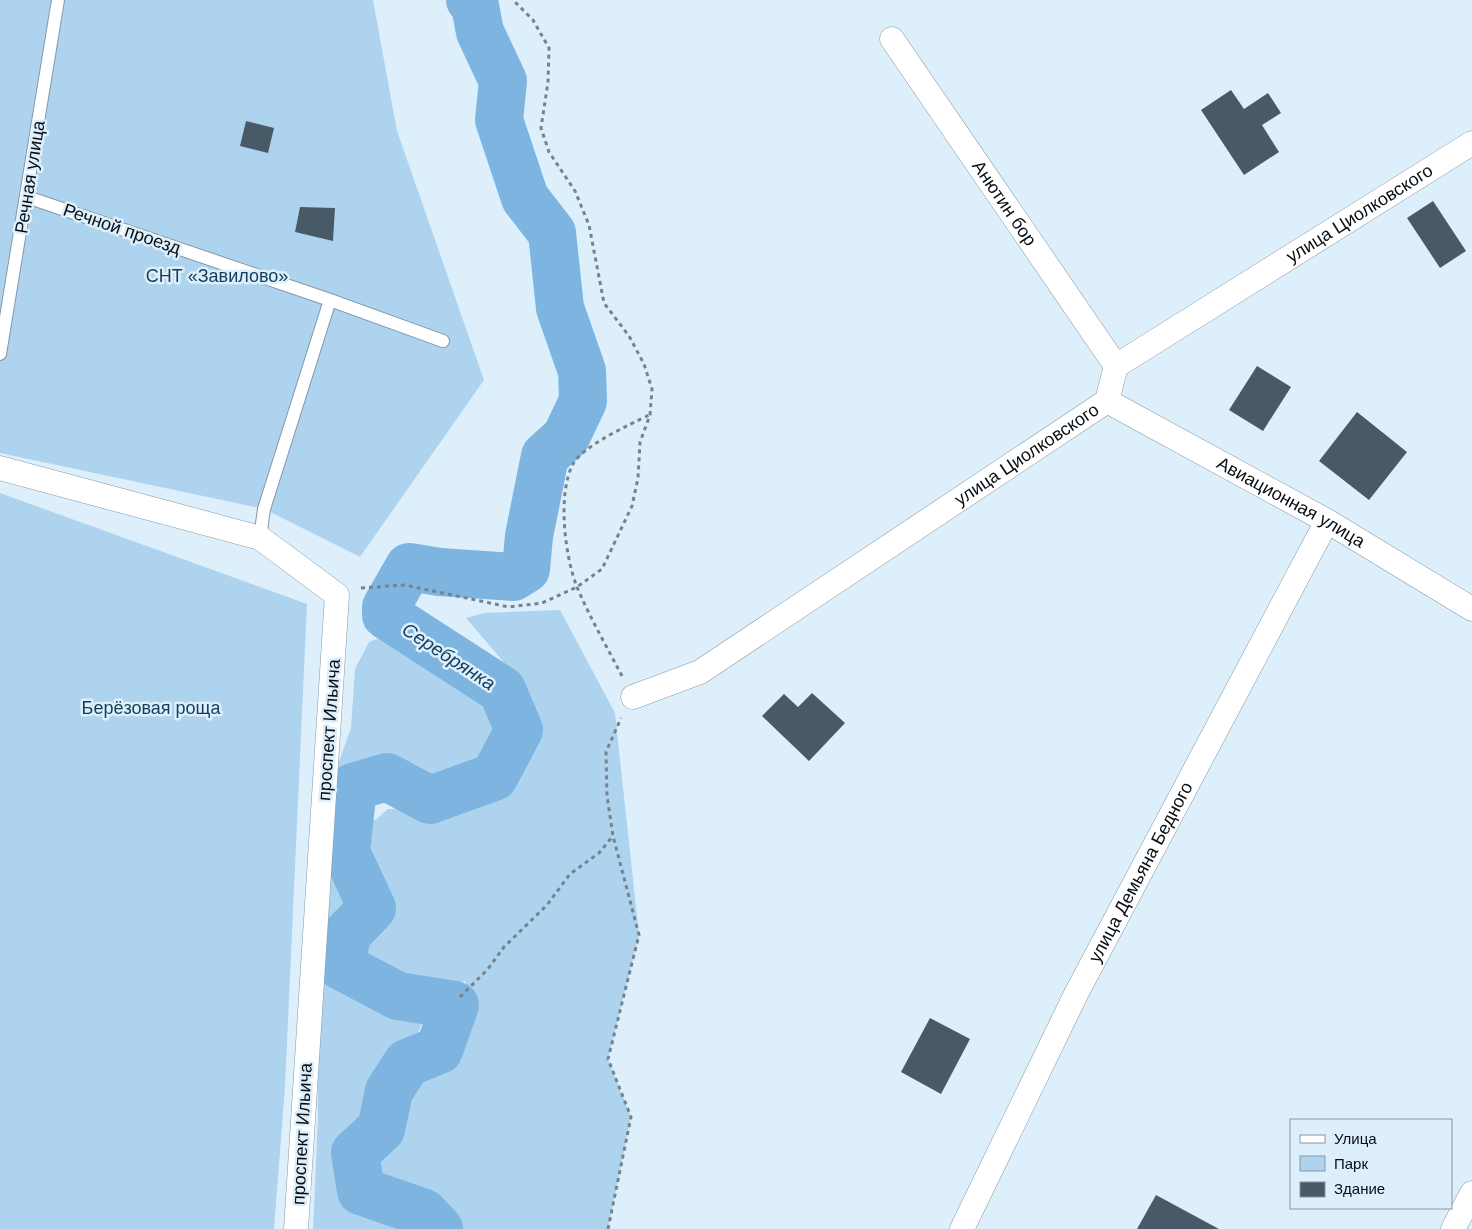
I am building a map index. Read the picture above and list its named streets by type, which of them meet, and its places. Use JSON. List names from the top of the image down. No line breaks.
{"streets":{"street":["Анютин бор","улица Циолковского","Авиационная улица","проспект Ильича","улица Демьяна Бедного"],"lane":["Речная улица","Речной проезд"]},"crossings":[["Речная улица","Речной проезд"],["Анютин бор","улица Циолковского"],["улица Циолковского","Авиационная улица"],["Авиационная улица","улица Демьяна Бедного"]],"water":["Серебрянка"],"parks":["СНТ «Завилово»","Берёзовая роща"],"legend":["Улица","Парк","Здание"]}
